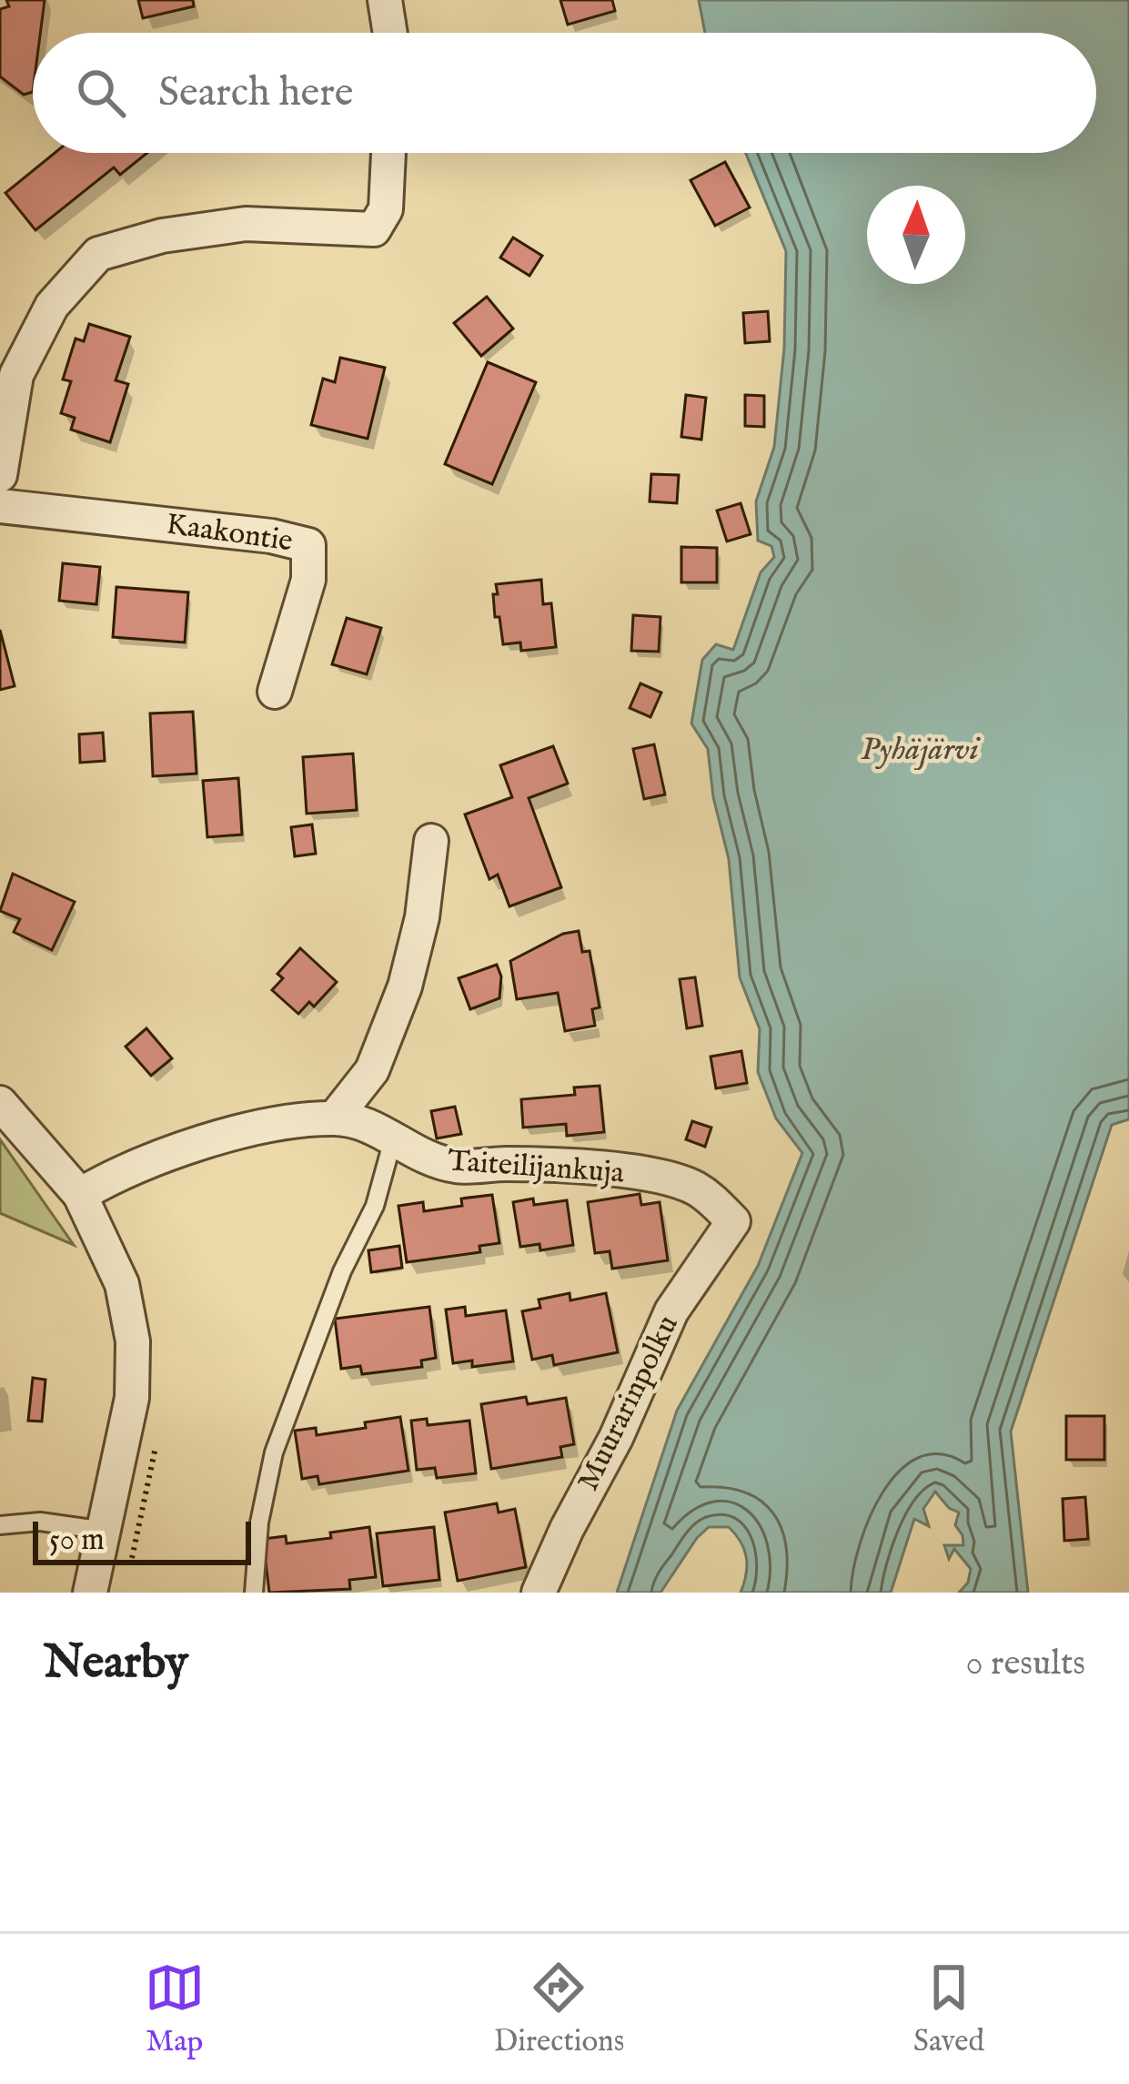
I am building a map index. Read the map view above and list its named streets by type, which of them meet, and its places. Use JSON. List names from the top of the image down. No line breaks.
{"streets":{"street":["Kaakontie","Taiteilijankuja","Muurarinpolku"]},"crossings":[["Taiteilijankuja","Muurarinpolku"]],"water":["Pyhäjärvi"],"scale_bar":"50 m","north":"top","page":{"search":"Search here","scale":"50 m","heading":["Nearby","0 results"],"nav":["Map","Directions","Saved"]}}
